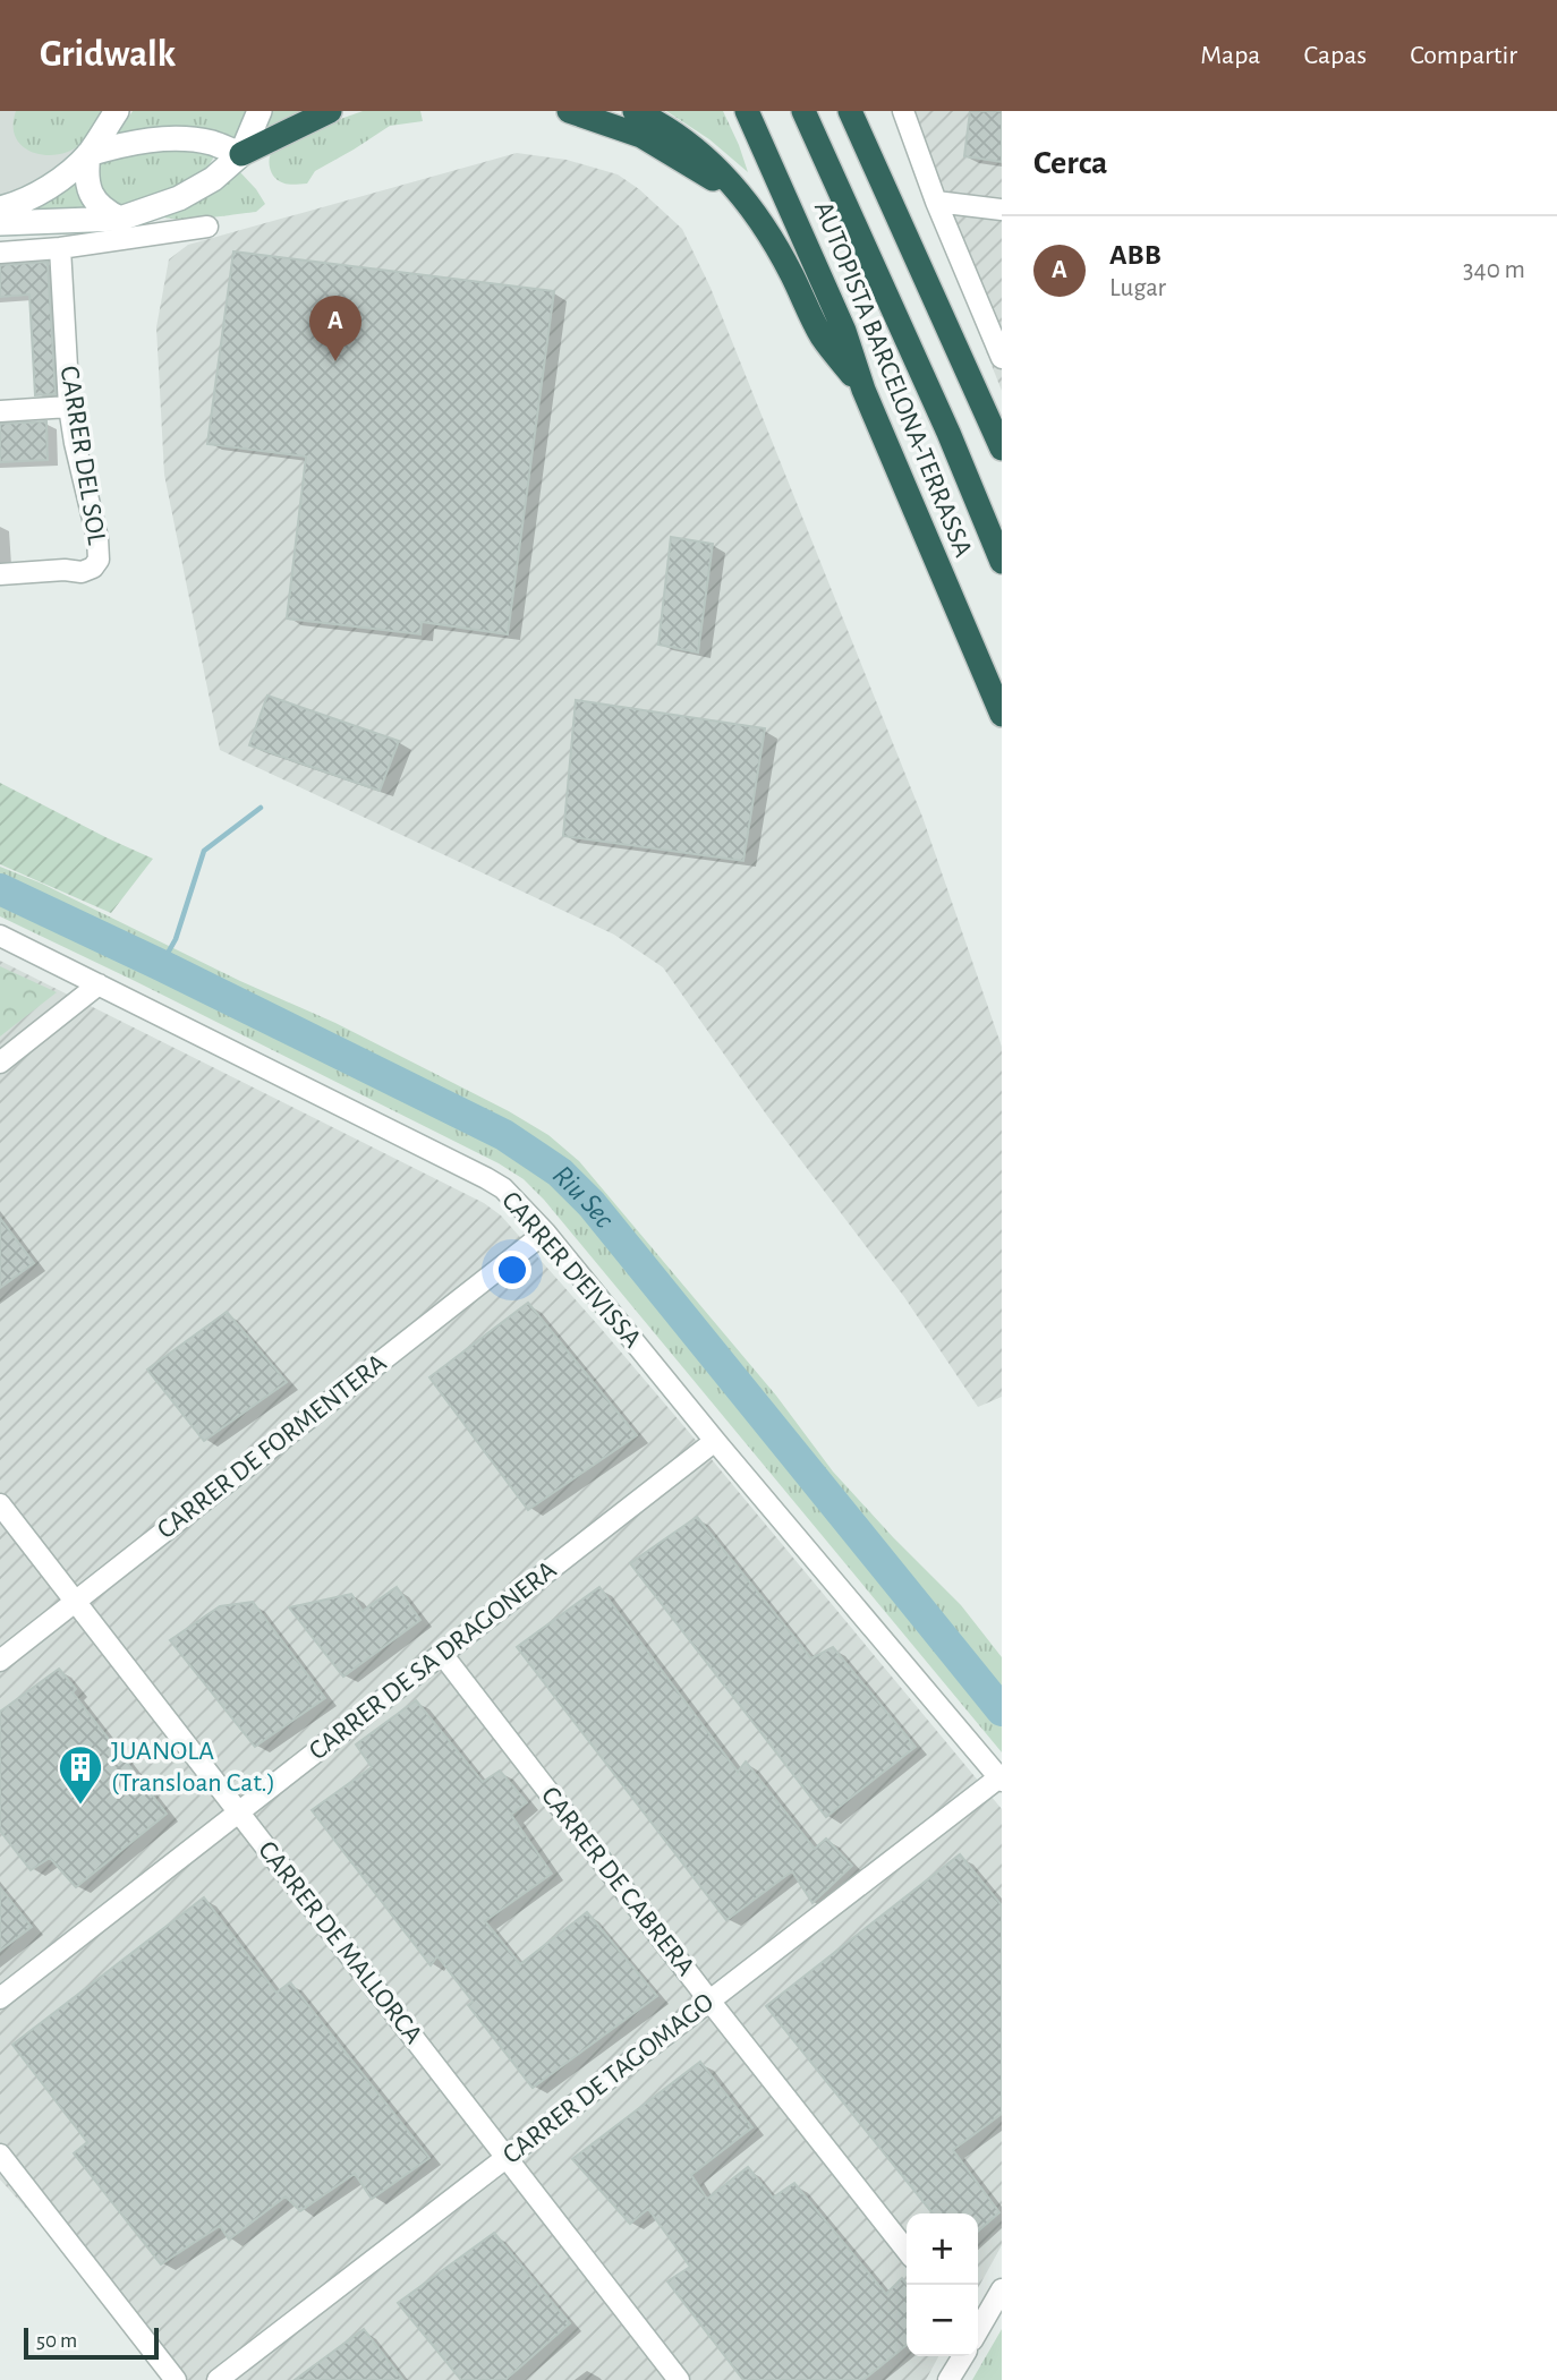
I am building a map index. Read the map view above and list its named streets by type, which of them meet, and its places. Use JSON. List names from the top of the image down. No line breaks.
{"streets":{"highway":["AUTOPISTA BARCELONA-TERRASSA"],"street":["CARRER DEL SOL","CARRER D'EIVISSA","CARRER DE FORMENTERA","CARRER DE SA DRAGONERA","CARRER DE CABRERA","CARRER DE MALLORCA","CARRER DE TAGOMAGO"]},"crossings":[["CARRER D'EIVISSA","CARRER DE FORMENTERA"],["CARRER D'EIVISSA","CARRER DE SA DRAGONERA"],["CARRER D'EIVISSA","CARRER DE TAGOMAGO"],["CARRER DE FORMENTERA","CARRER DE MALLORCA"],["CARRER DE SA DRAGONERA","CARRER DE CABRERA"],["CARRER DE SA DRAGONERA","CARRER DE MALLORCA"],["CARRER DE CABRERA","CARRER DE TAGOMAGO"],["CARRER DE MALLORCA","CARRER DE TAGOMAGO"]],"water":["Riu Sec"],"places":{"building":["JUANOLA (Transloan Cat.)"]},"scale_bar":"50 m","page":{"header":"Gridwalk","nav":["Mapa","Capas","Compartir"],"heading":"Cerca","list":[{"mark":"A","name":"ABB","note":"Lugar","value":"340 m"}],"pins":"A","map_buttons":["+","−"],"scale":"50 m"}}
